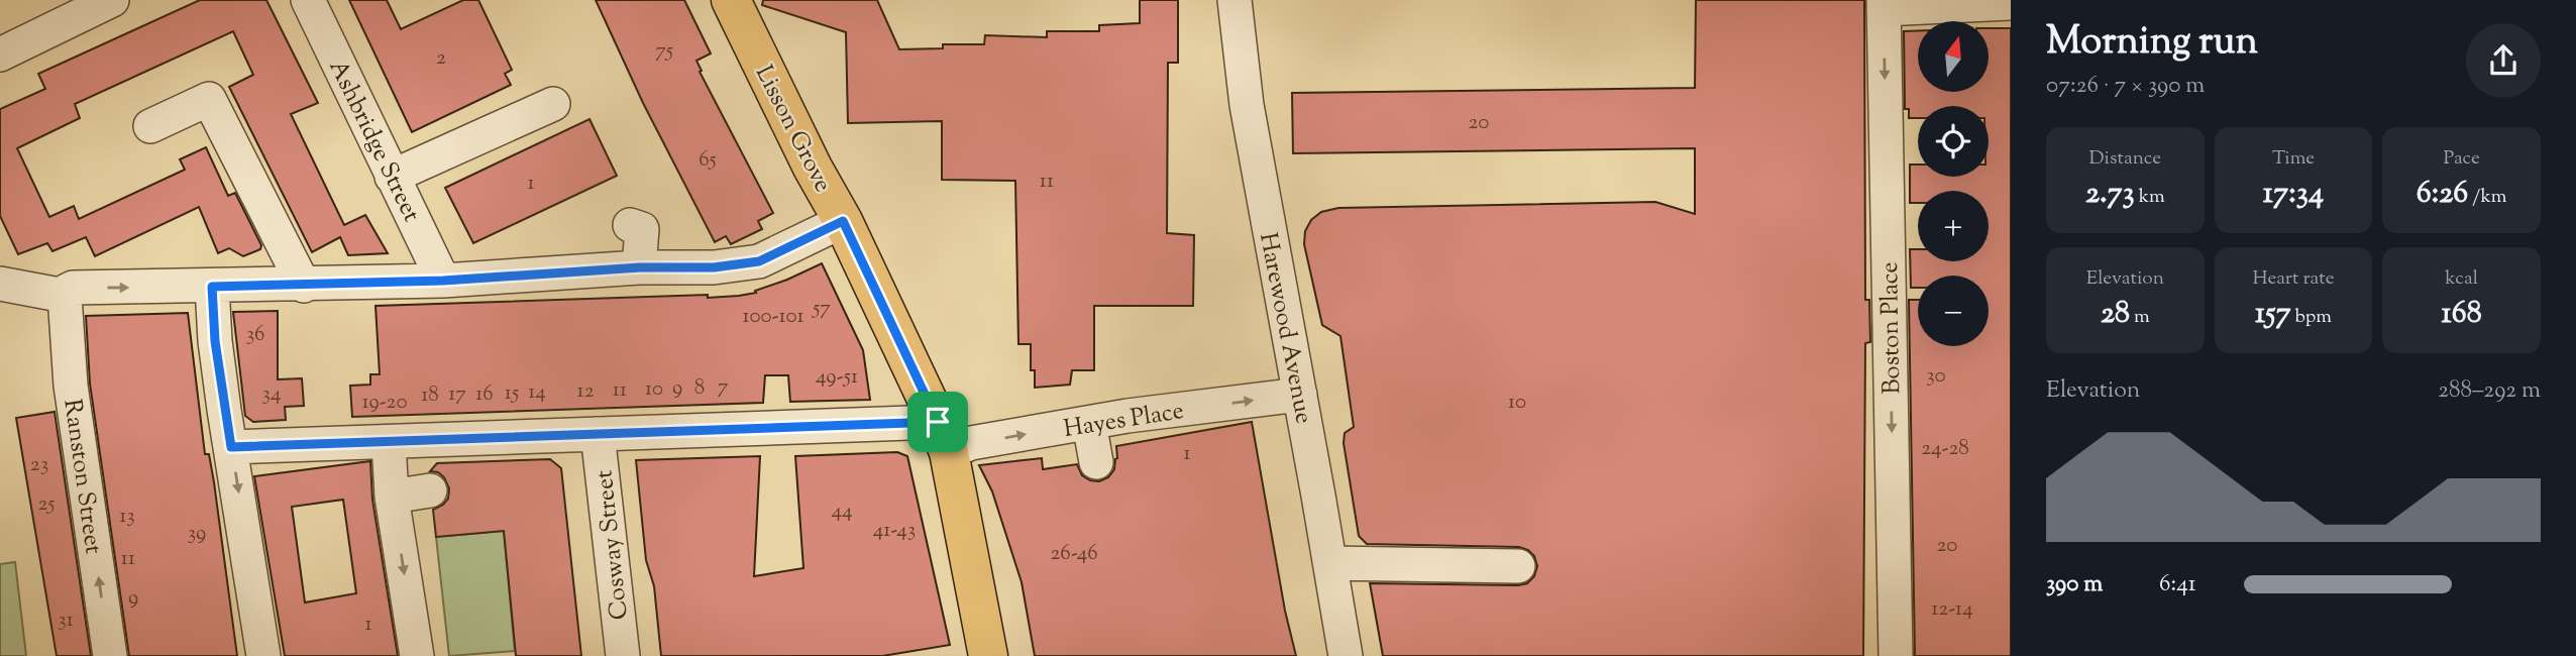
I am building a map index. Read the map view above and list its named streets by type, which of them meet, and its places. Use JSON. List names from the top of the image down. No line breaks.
{"streets":{"main road":["Lisson Grove"],"street":["Ashbridge Street","Harewood Avenue","Boston Place","Hayes Place","Ranston Street","Cosway Street"]},"crossings":[["Lisson Grove","Hayes Place"],["Harewood Avenue","Hayes Place"],["Hayes Place","Cosway Street"]],"one_way":["Boston Place"],"house_numbers":["75","2","20","65","11","1","57","100-101","36","30","49-51","7","9","8","10","11","12","14","15","34","17","16","18","19-20","10","24-28","1","23","25","44","13","41-43","39","20","26-46","11","9","12-14","31","1"],"north":"top","page":{"heading":["Morning run","07:26 · 7 × 390 m"],"map_buttons":["+","−"],"stats":[["Distance","2.73 km"],["Time","17:34"],["Pace","6:26 /km"],["Elevation","28 m"],["Heart rate","157 bpm"],["kcal","168"]],"chart":["Elevation","288–292 m"],"list":[{"name":"390 m","note":"6:41"}]}}
